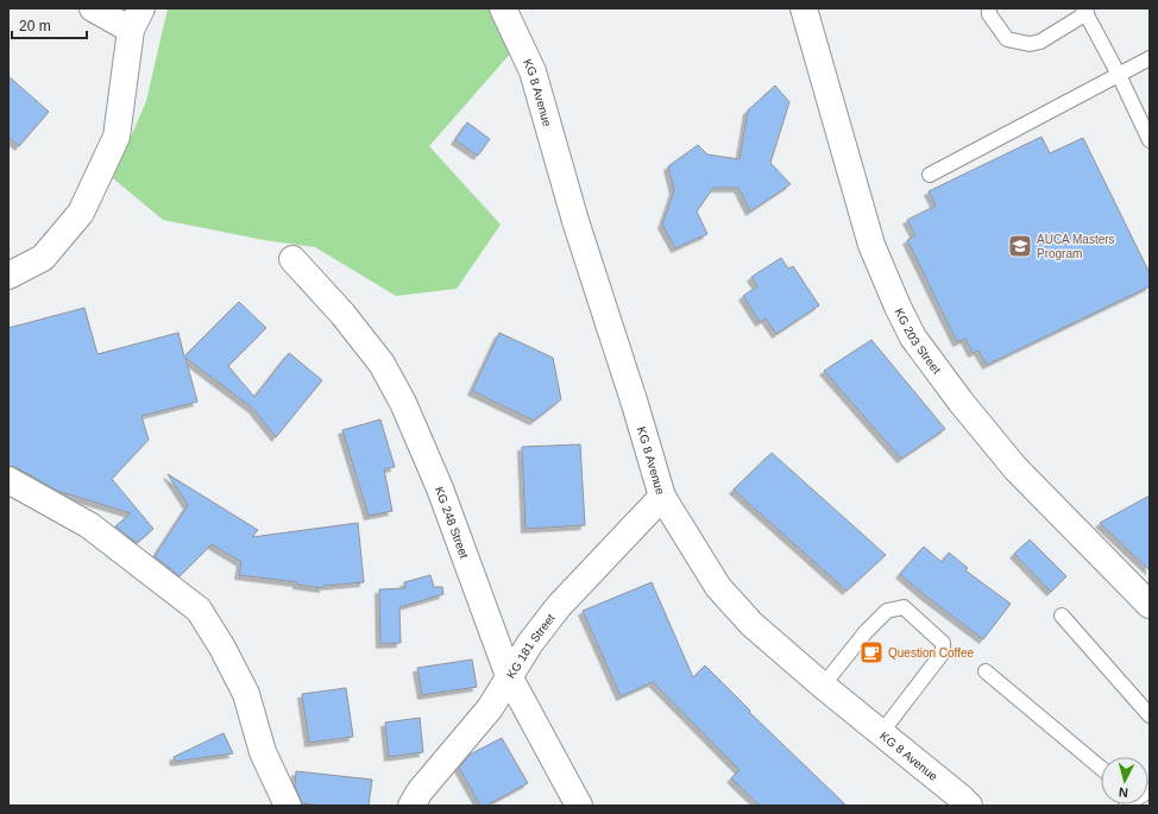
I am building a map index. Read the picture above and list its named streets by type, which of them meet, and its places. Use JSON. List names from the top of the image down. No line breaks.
{"streets":{"street":["KG 8 Avenue","KG 203 Street","KG 248 Street","KG 181 Street"]},"crossings":[["KG 8 Avenue","KG 181 Street"],["KG 248 Street","KG 181 Street"]],"places":{"school or university":["AUCA Masters Program"],"cafe":["Question Coffee"]},"scale_bar":"20 m","north":"bottom"}
